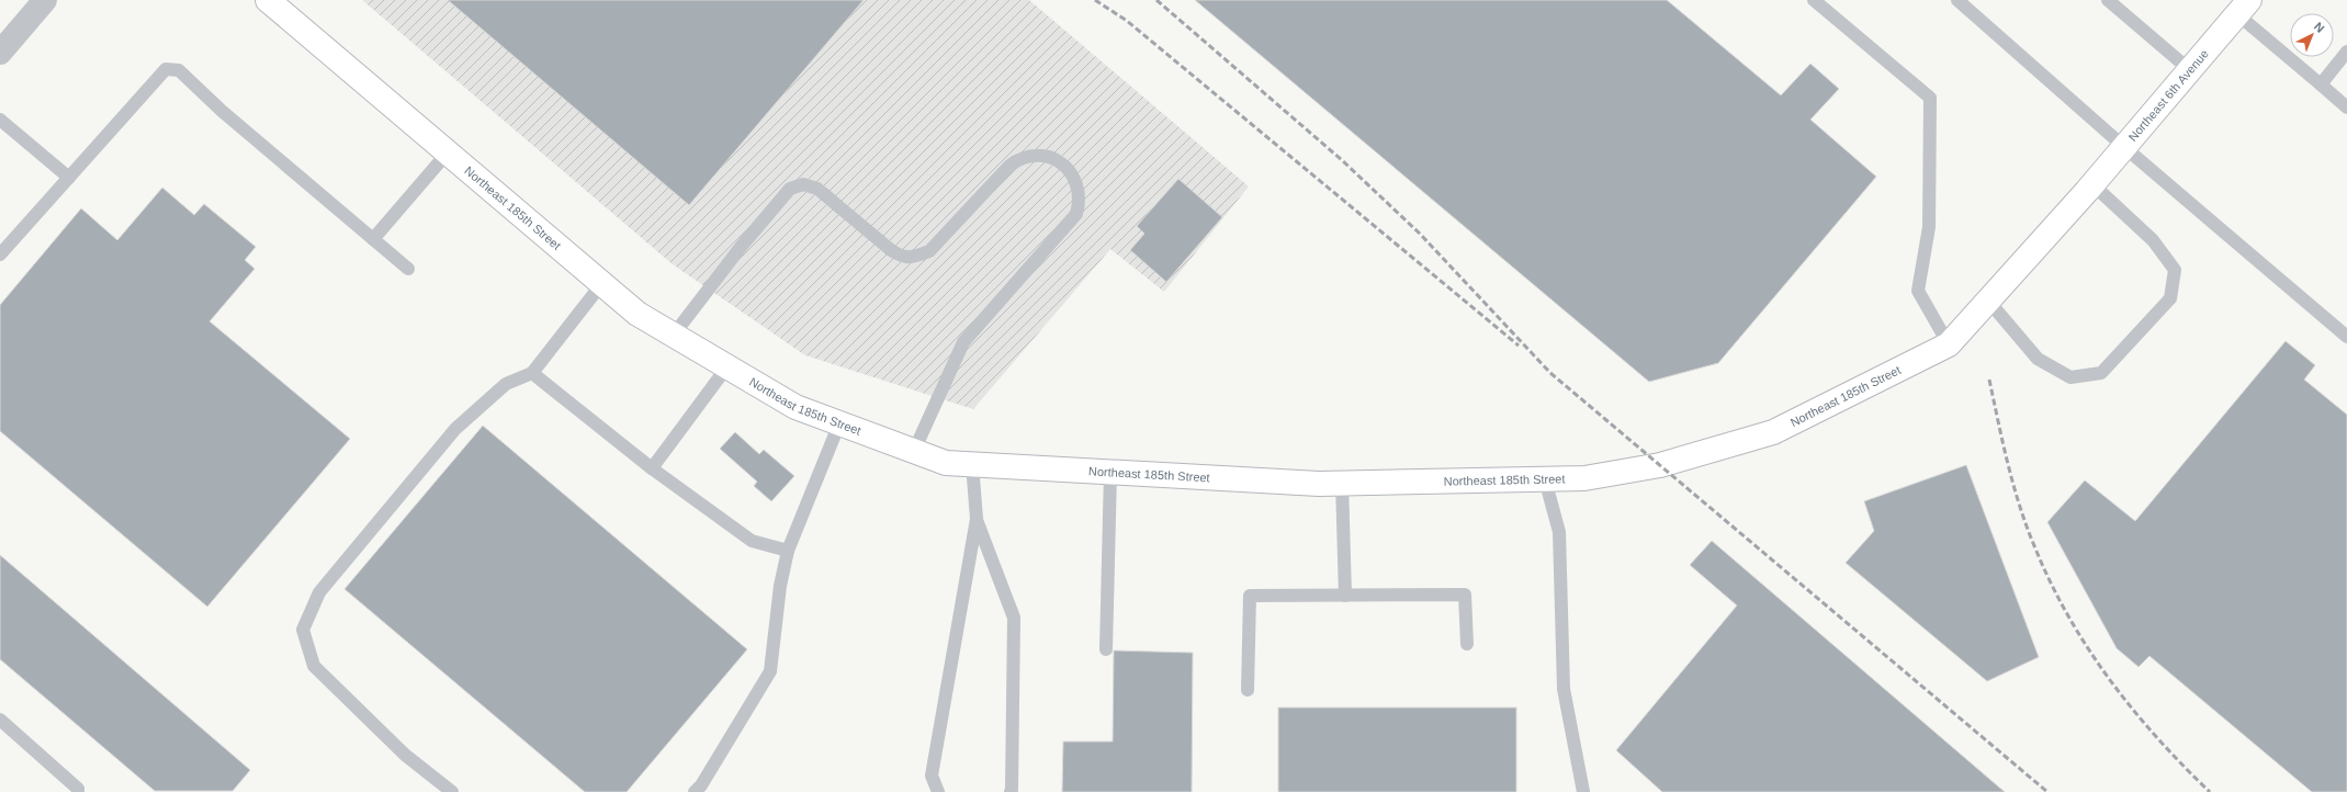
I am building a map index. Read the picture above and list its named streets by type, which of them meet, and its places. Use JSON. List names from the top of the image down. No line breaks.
{"streets":{"street":["Northeast 6th Avenue","Northeast 185th Street"]},"crossings":[["Northeast 6th Avenue","Northeast 185th Street"]],"north":"top right"}
